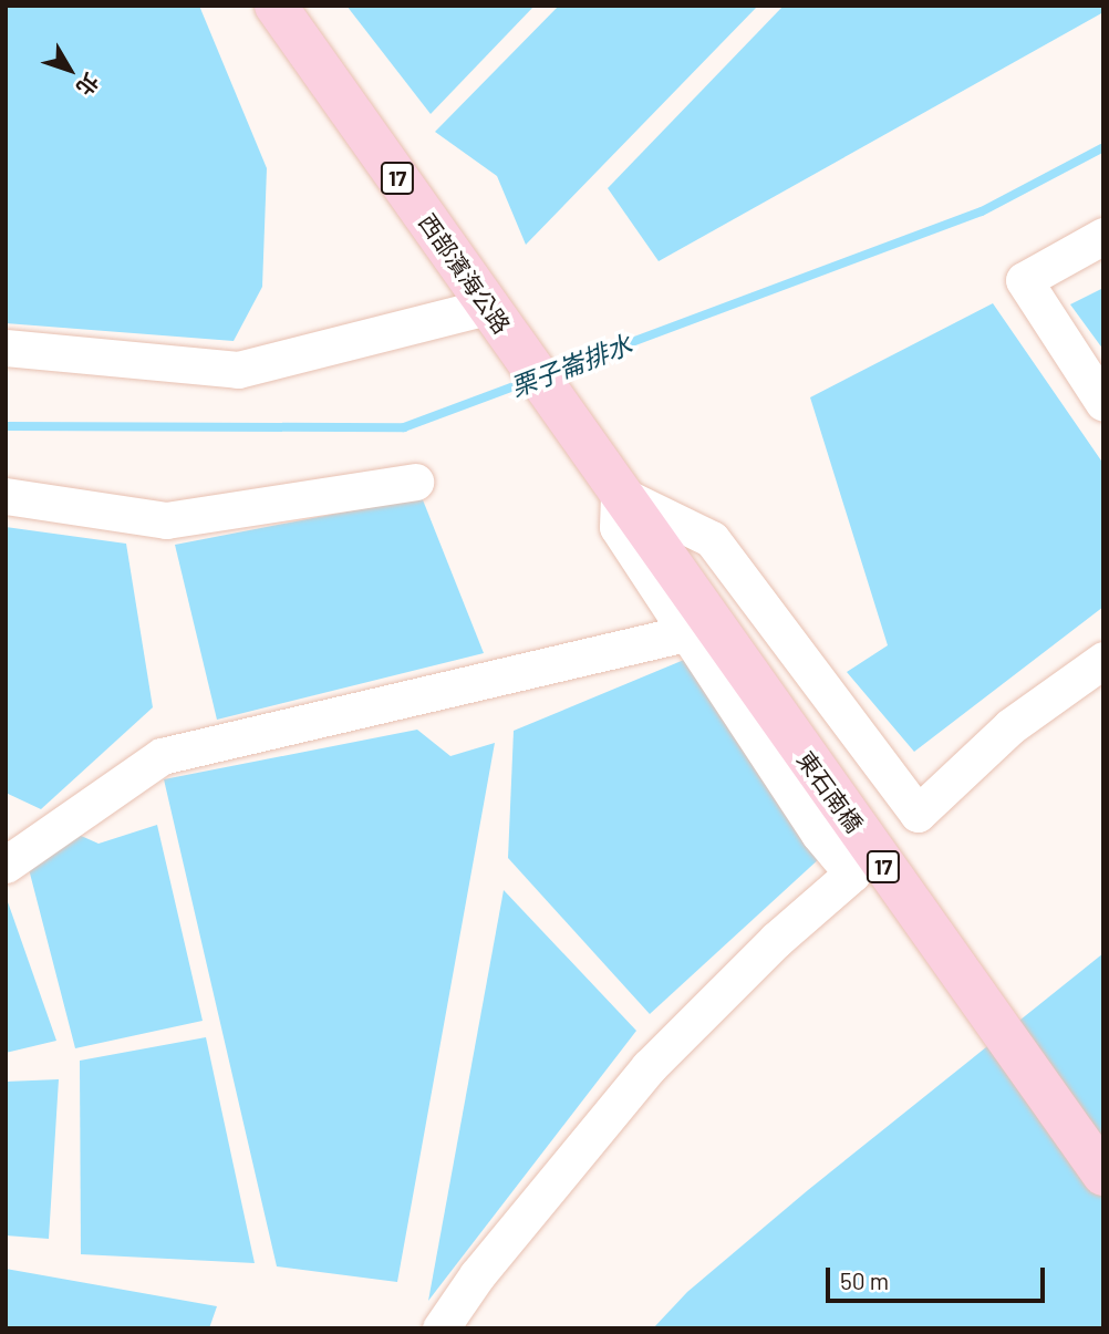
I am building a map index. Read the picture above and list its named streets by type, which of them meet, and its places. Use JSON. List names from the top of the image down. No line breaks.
{"streets":{"main road":["17","西部濱海公路","東石南橋"]},"crossings":[["西部濱海公路","東石南橋"]],"water":["栗子崙排水"],"scale_bar":"50 m","north":"bottom right"}
